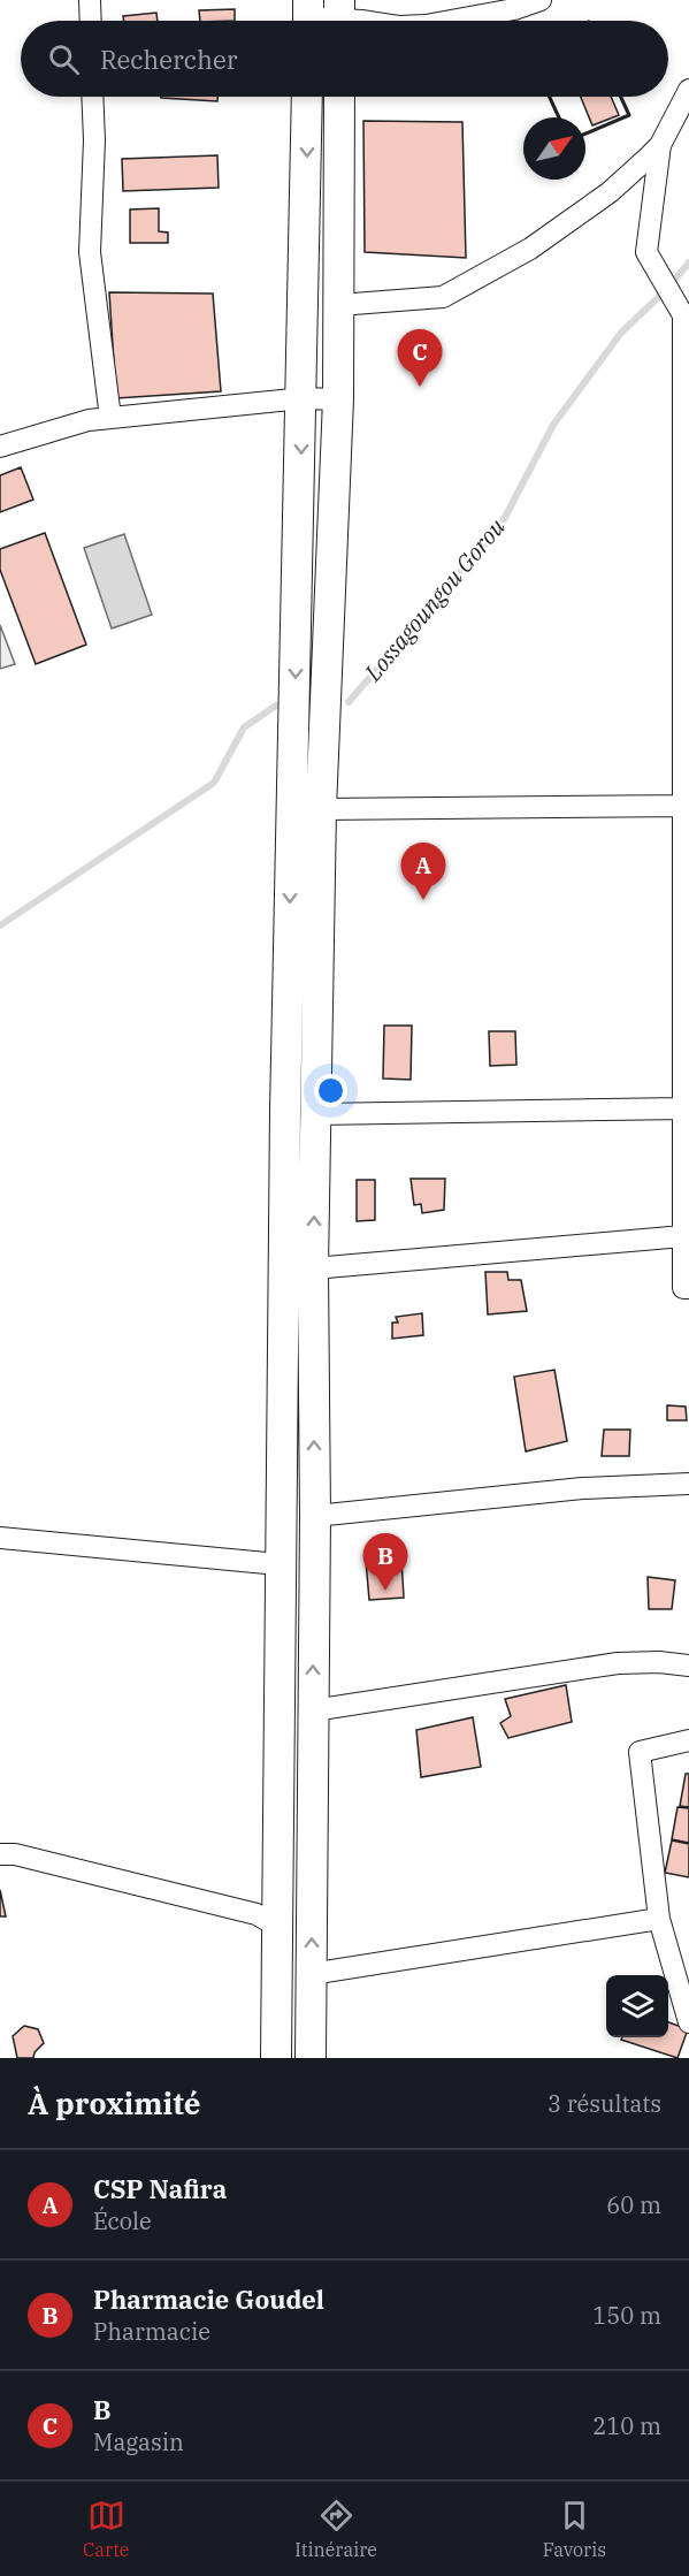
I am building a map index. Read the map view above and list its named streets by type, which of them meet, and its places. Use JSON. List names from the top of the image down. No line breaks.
{"water":["Lossagoungou Gorou"],"north":"top right","page":{"search":"Rechercher","pins":["C","A","B"],"heading":["À proximité","3 résultats"],"list":[{"mark":"A","name":"CSP Nafira","note":"École","value":"60 m"},{"mark":"B","name":"Pharmacie Goudel","note":"Pharmacie","value":"150 m"},{"mark":"C","name":"B","note":"Magasin","value":"210 m"}],"nav":["Carte","Itinéraire","Favoris"]}}
